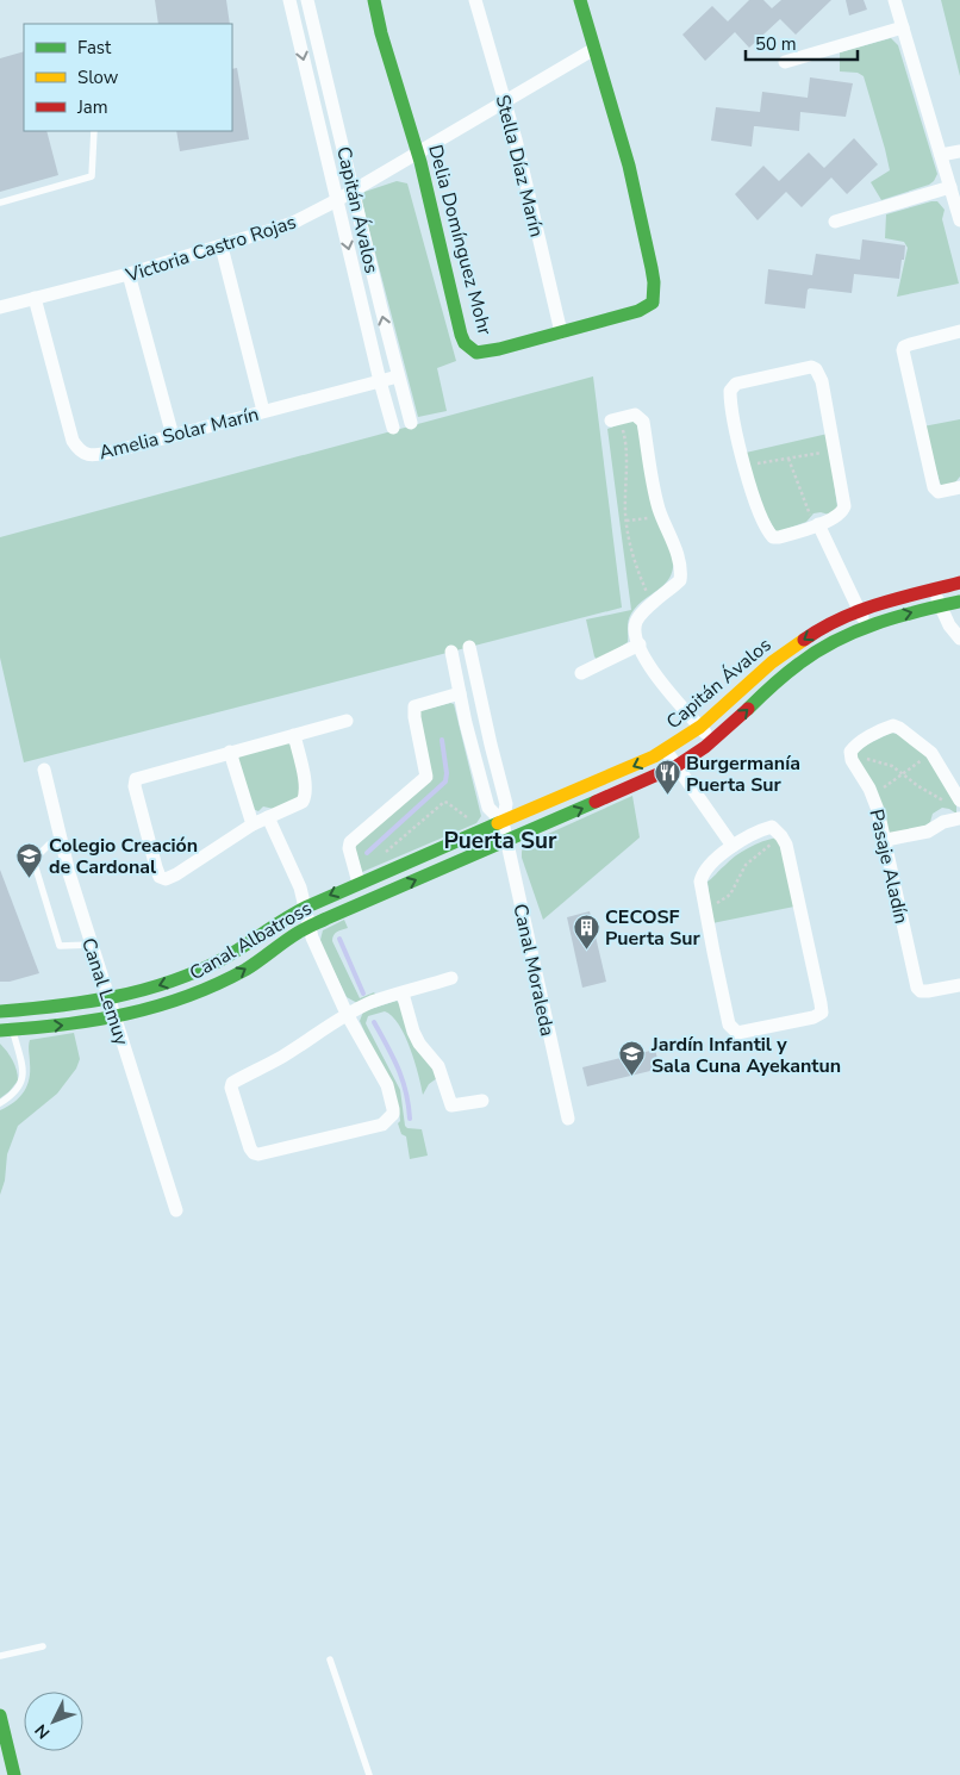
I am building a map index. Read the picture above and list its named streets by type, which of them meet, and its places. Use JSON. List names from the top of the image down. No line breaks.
{"streets":{"street":["Stella Díaz Marín","Capitán Ávalos","Delia Domínguez Mohr","Victoria Castro Rojas","Amelia Solar Marín","Pasaje Aladín","Canal Albatross","Canal Moraleda","Canal Lemuy"]},"crossings":[["Stella Díaz Marín","Delia Domínguez Mohr"],["Stella Díaz Marín","Victoria Castro Rojas"],["Capitán Ávalos","Victoria Castro Rojas"],["Capitán Ávalos","Amelia Solar Marín"],["Capitán Ávalos","Canal Albatross"],["Capitán Ávalos","Canal Moraleda"],["Delia Domínguez Mohr","Victoria Castro Rojas"],["Victoria Castro Rojas","Amelia Solar Marín"],["Canal Albatross","Canal Moraleda"],["Canal Albatross","Canal Lemuy"]],"districts":["Puerta Sur"],"places":{"restaurant":["Burgermanía Puerta Sur"],"school or university":["Colegio Creación de Cardonal","Jardín Infantil y Sala Cuna Ayekantun"],"building":["CECOSF Puerta Sur"]},"legend":["Fast","Slow","Jam"],"scale_bar":"50 m","north":"bottom left"}
